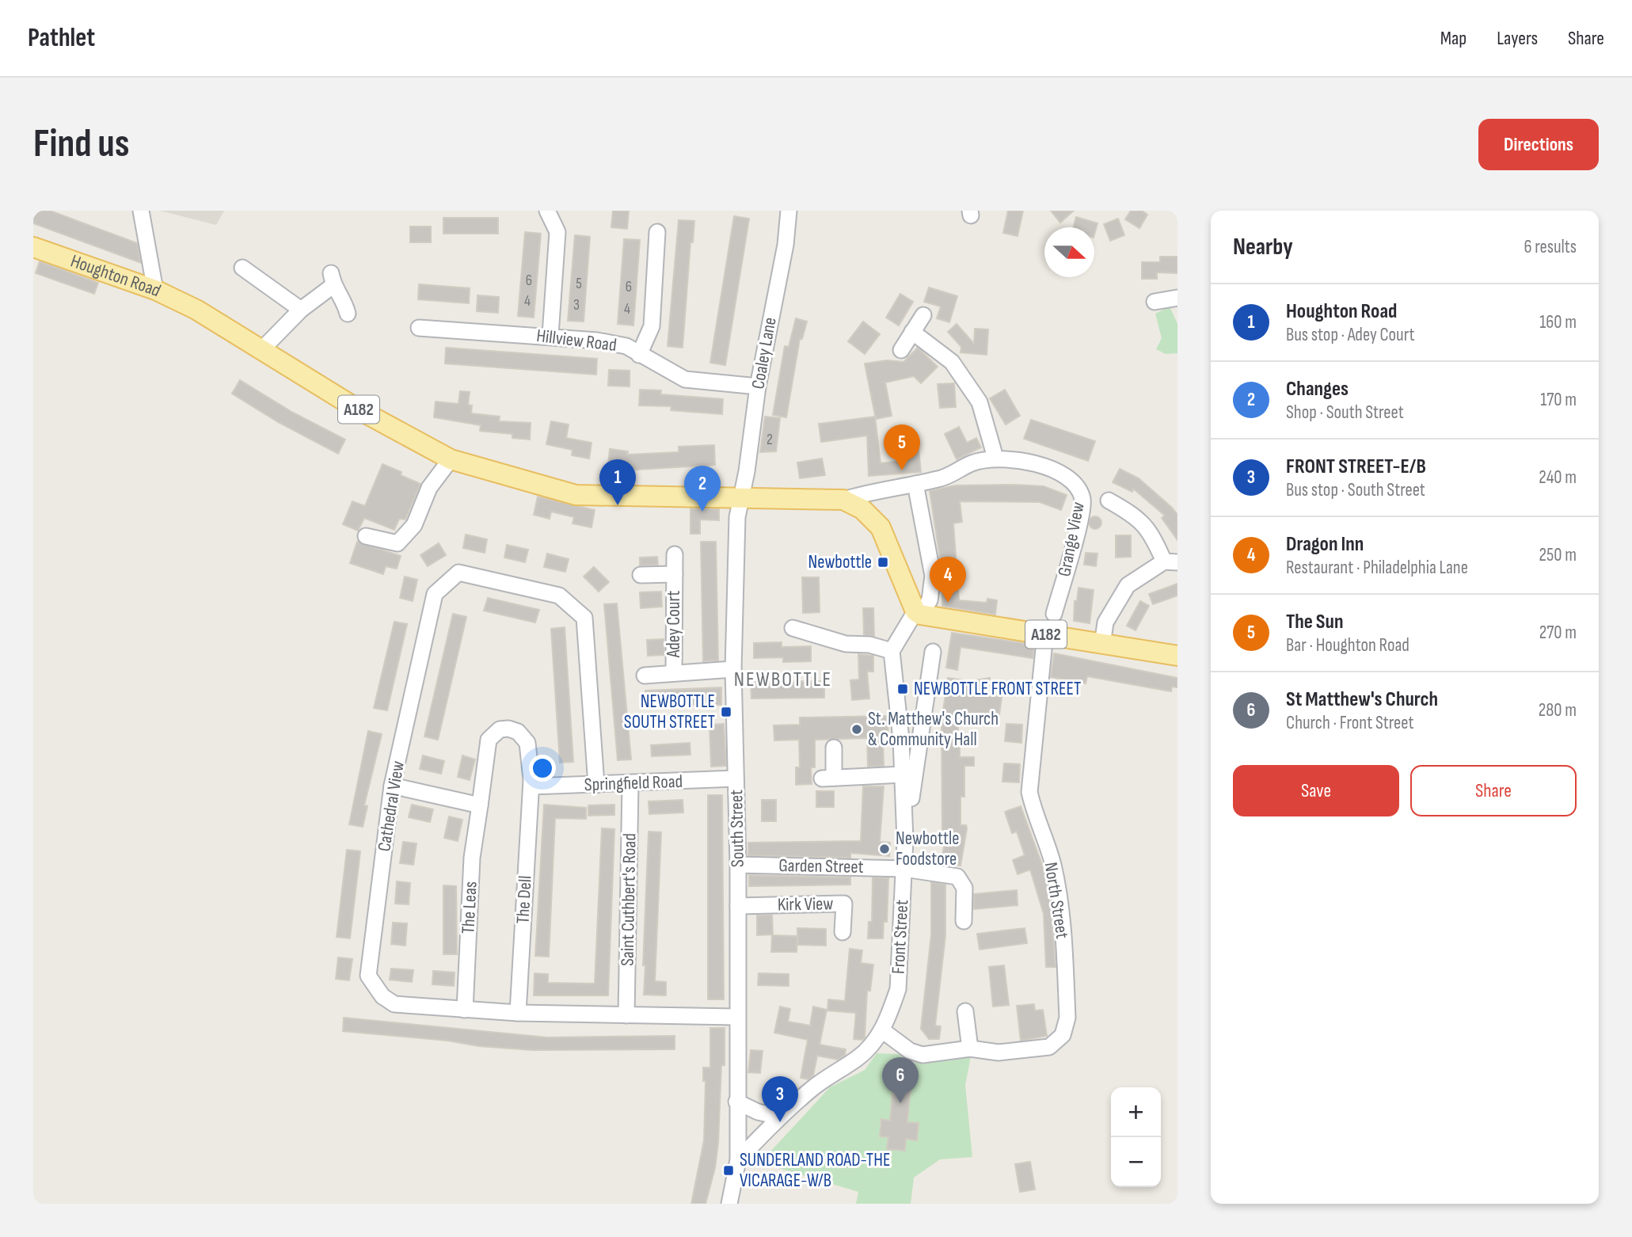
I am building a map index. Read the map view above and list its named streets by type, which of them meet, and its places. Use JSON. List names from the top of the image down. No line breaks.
{"streets":{"main road":["Houghton Road","A182"],"street":["Hillview Road","Coaley Lane","Grange View","Adey Court","Springfield Road","Cathedral View","South Street","Garden Street","The Dell","Saint Cuthbert's Road","North Street","Kirk View","The Leas","Front Street"]},"crossings":[["Houghton Road","A182"],["Hillview Road","Coaley Lane"],["Coaley Lane","A182"],["Coaley Lane","South Street"],["A182","South Street"],["A182","North Street"],["Adey Court","South Street"],["Springfield Road","Cathedral View"],["Springfield Road","South Street"],["Springfield Road","The Dell"],["Springfield Road","Saint Cuthbert's Road"],["Cathedral View","South Street"],["Cathedral View","The Dell"],["Cathedral View","Saint Cuthbert's Road"],["Cathedral View","The Leas"],["South Street","Garden Street"],["South Street","Kirk View"],["South Street","Front Street"],["Garden Street","Front Street"],["The Dell","The Leas"],["North Street","Front Street"]],"districts":["NEWBOTTLE"],"places":{"transit":["Newbottle","NEWBOTTLE FRONT STREET","NEWBOTTLE SOUTH STREET","SUNDERLAND ROAD-THE VICARAGE-W/B"],"other":["St. Matthew's Church & Community Hall","Newbottle Foodstore"]},"house_numbers":["6","5","6","4","3","4","2"],"north":"right","page":{"header":"Pathlet","nav":["Map","Layers","Share"],"buttons":["Directions",["Save","Share"]],"title":"Find us","heading":["Nearby","6 results"],"list":[{"mark":"1","name":"Houghton Road","note":"Bus stop · Adey Court","value":"160 m"},{"mark":"2","name":"Changes","note":"Shop · South Street","value":"170 m"},{"mark":"3","name":"FRONT STREET-E/B","note":"Bus stop · South Street","value":"240 m"},{"mark":"4","name":"Dragon Inn","note":"Restaurant · Philadelphia Lane","value":"250 m"},{"mark":"5","name":"The Sun","note":"Bar · Houghton Road","value":"270 m"},{"mark":"6","name":"St Matthew's Church","note":"Church · Front Street","value":"280 m"}],"pins":["5","1","2","4","6","3"],"map_buttons":["+","−"]}}
